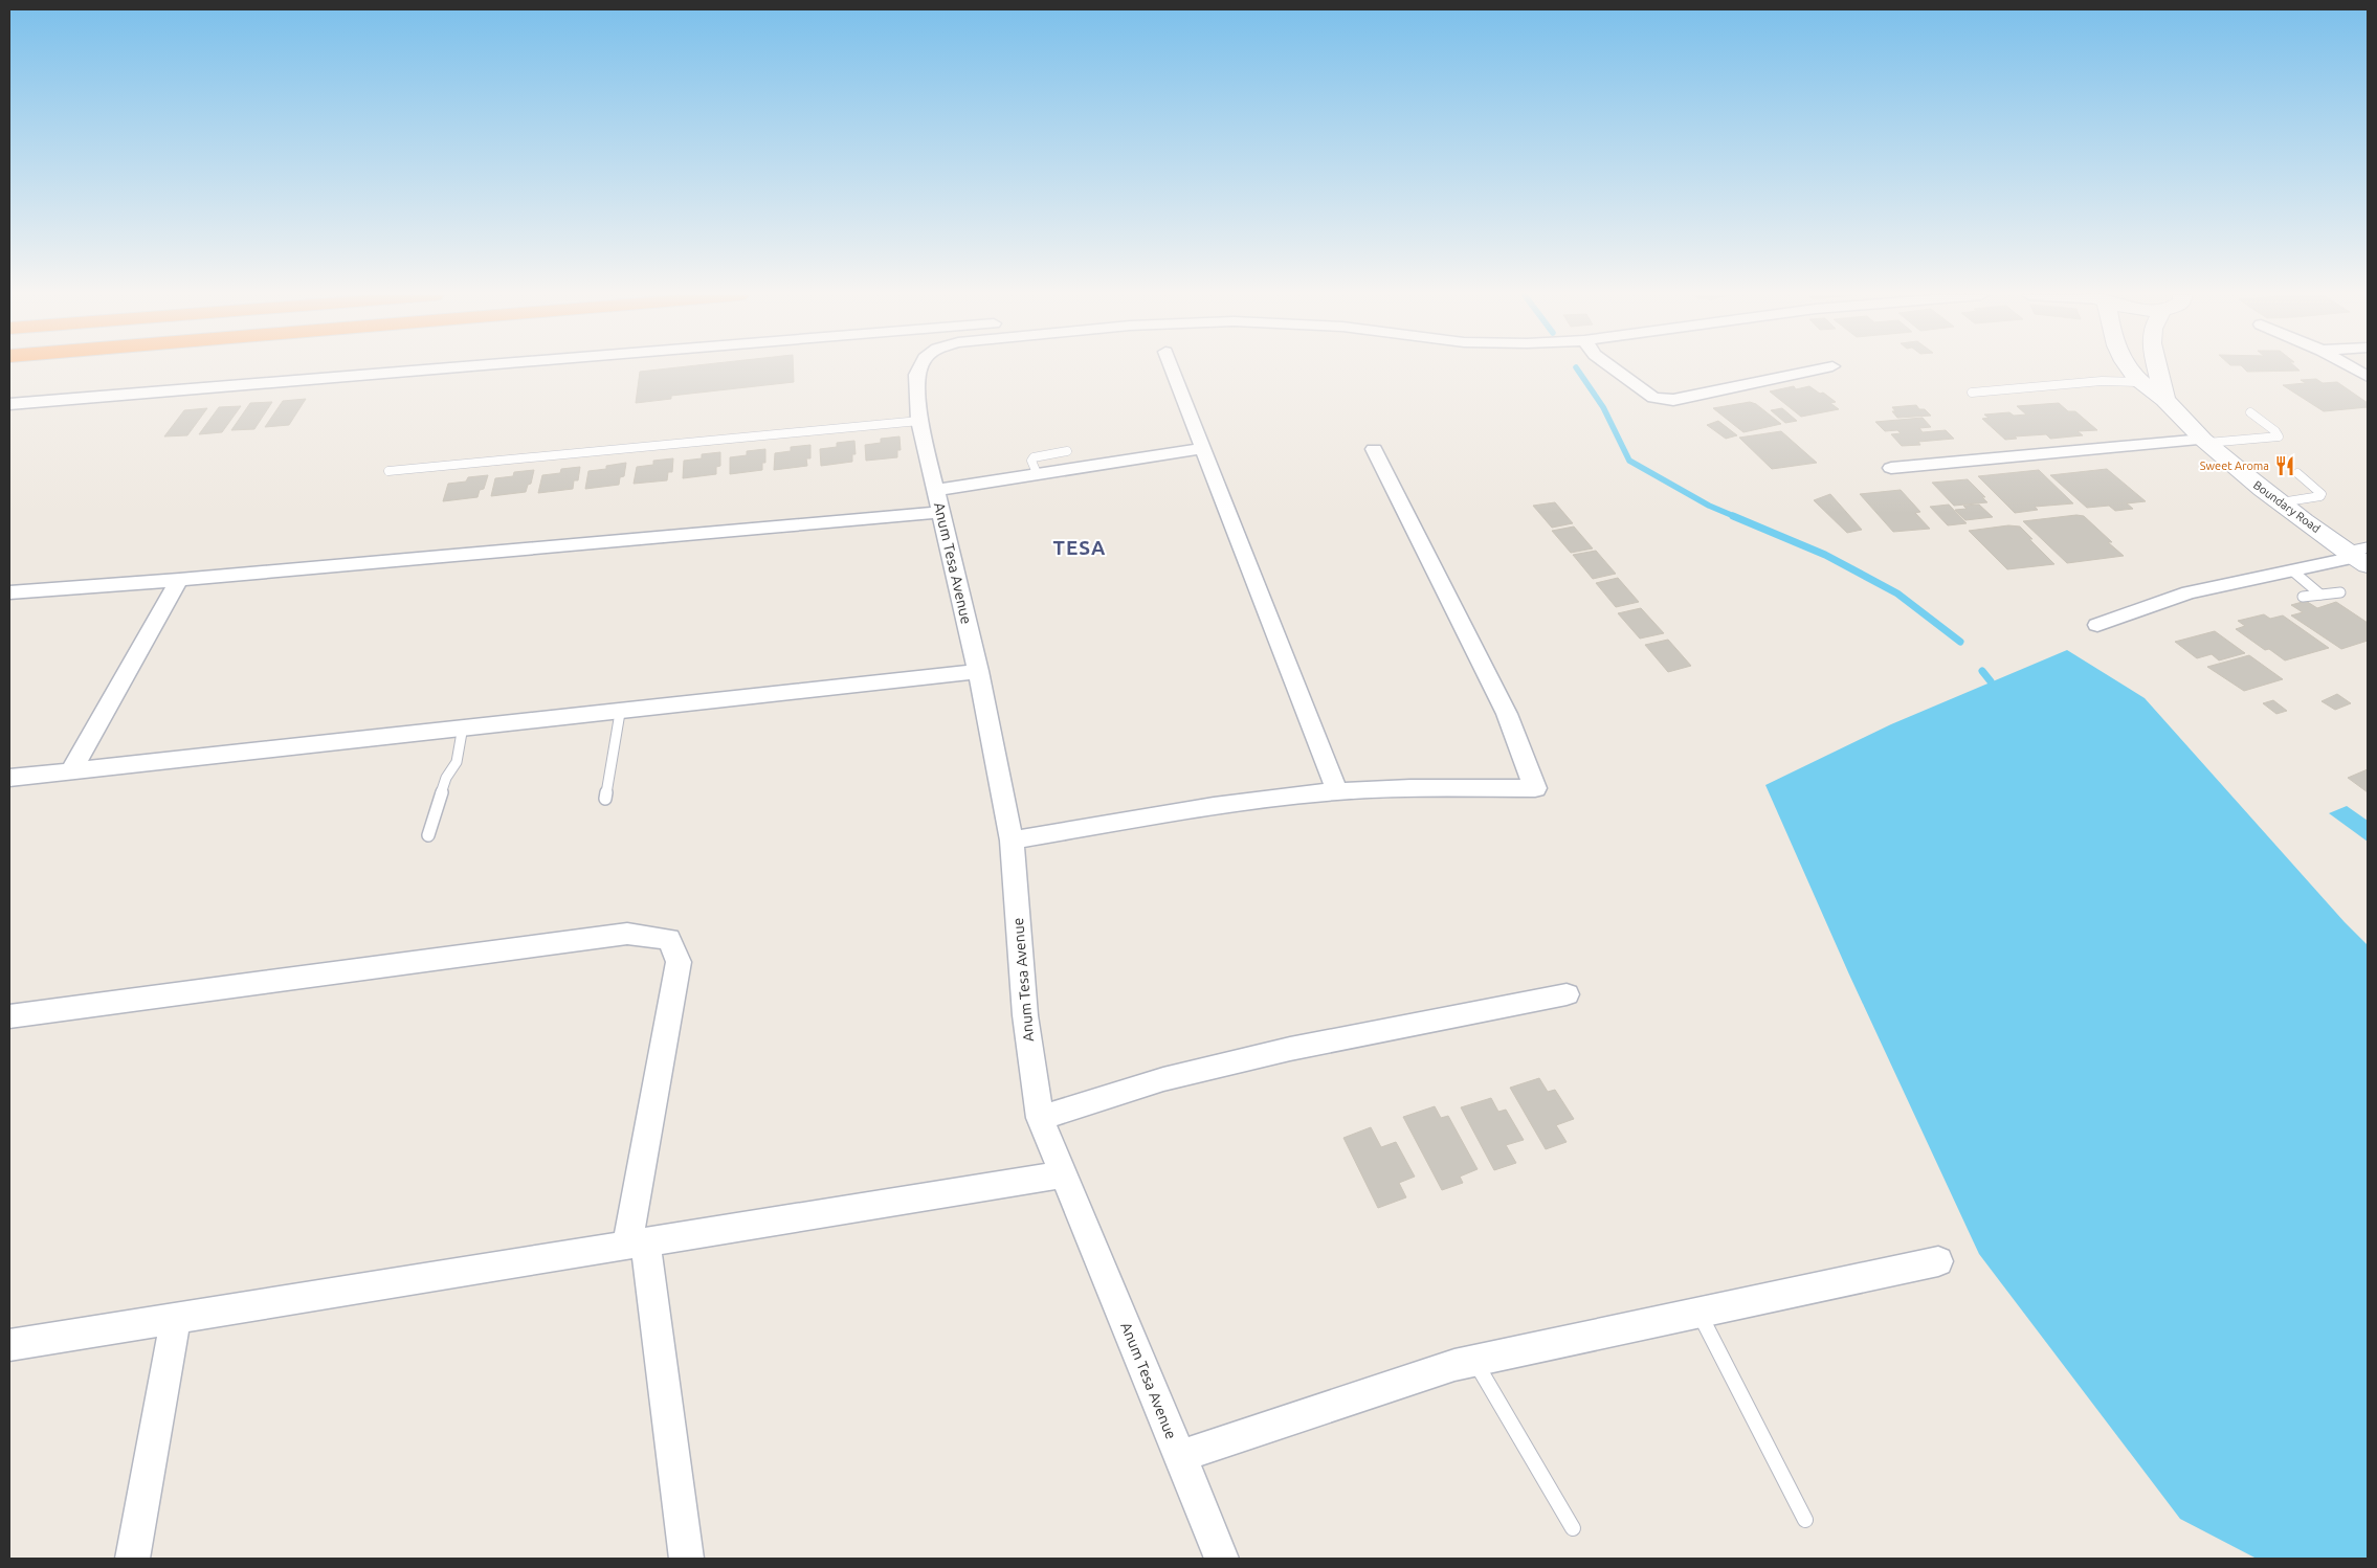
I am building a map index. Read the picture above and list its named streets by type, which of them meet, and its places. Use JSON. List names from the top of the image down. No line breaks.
{"streets":{"main road":["Boundary Road"],"street":["Anum Tesa Avenue"]},"districts":["TESA"],"places":{"restaurant":["Sweet Aroma"]}}
